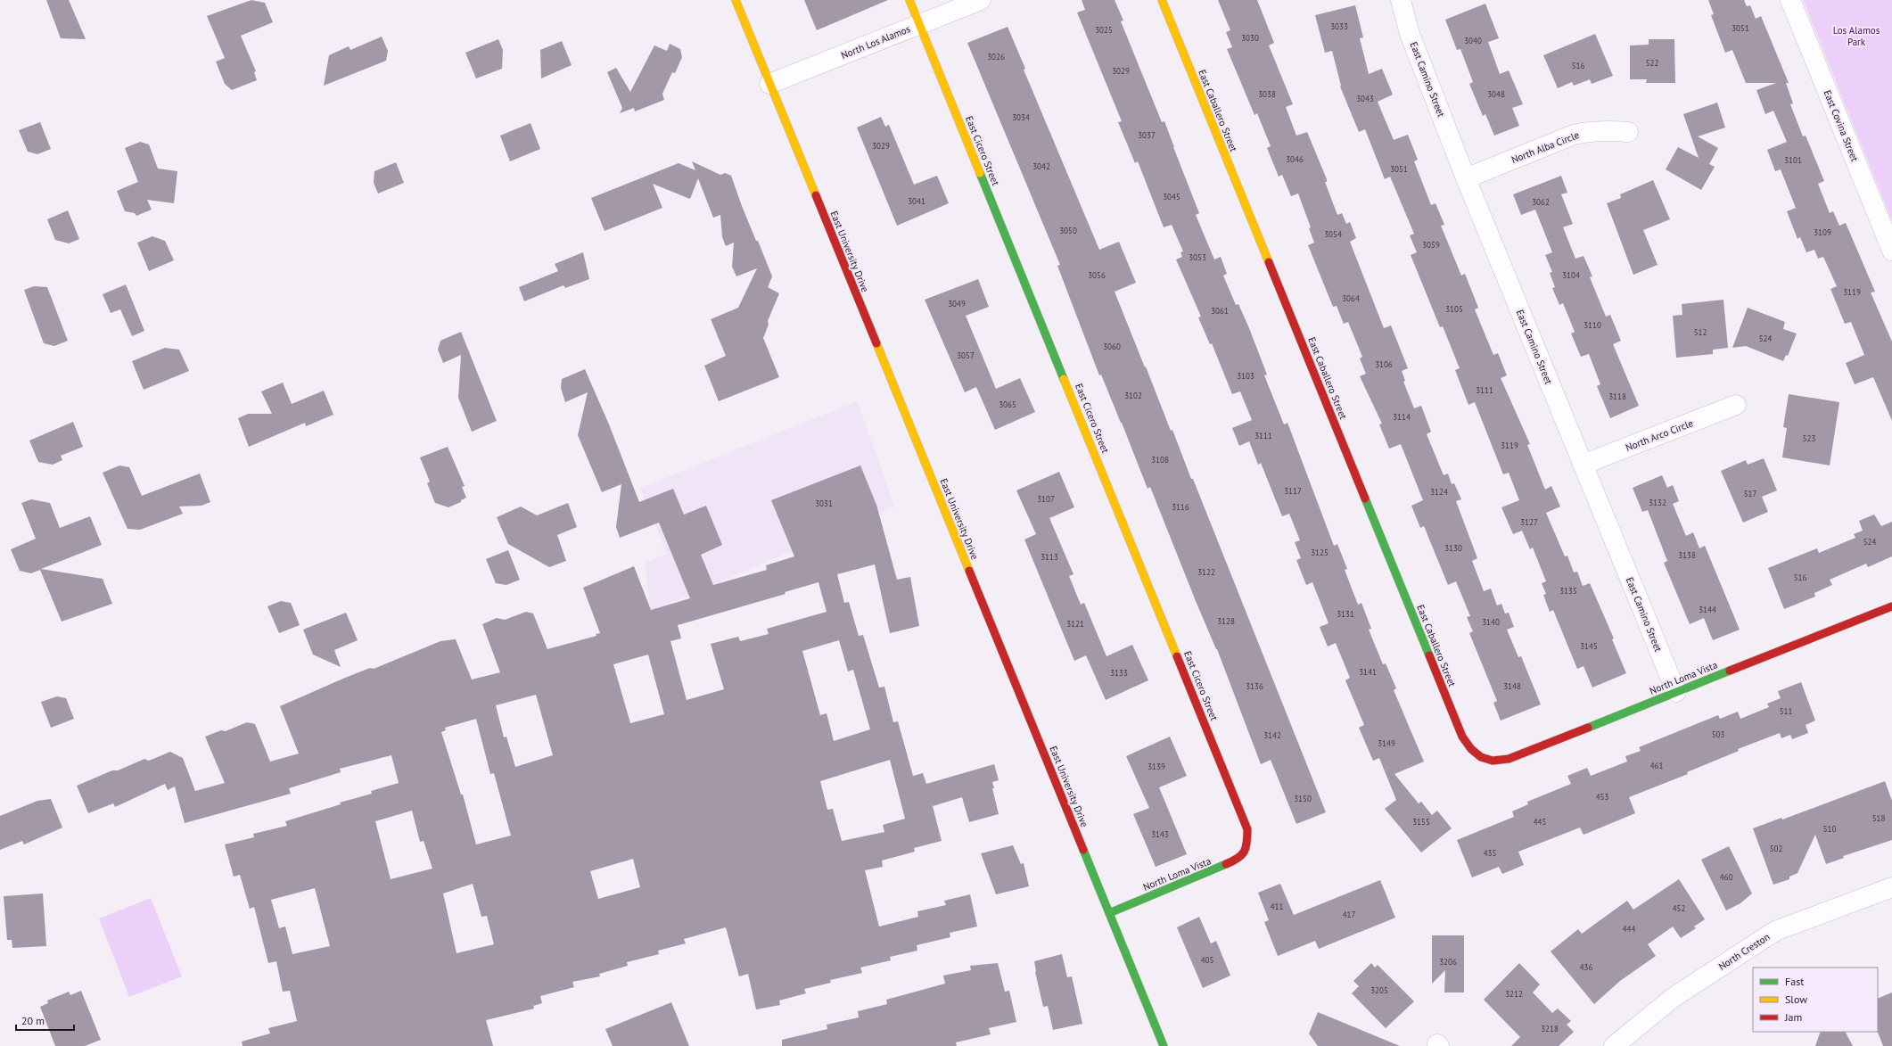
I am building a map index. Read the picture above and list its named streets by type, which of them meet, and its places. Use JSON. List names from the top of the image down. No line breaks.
{"streets":{"street":["North Los Alamos","East Camino Street","East Caballero Street","East Covina Street","North Alba Circle","East Cicero Street","East University Drive","North Arco Circle","North Loma Vista","North Creston"]},"crossings":[["North Los Alamos","East Cicero Street"],["North Los Alamos","East University Drive"],["East Camino Street","North Alba Circle"],["East Camino Street","North Arco Circle"],["East Camino Street","North Loma Vista"],["East Caballero Street","North Loma Vista"],["East Cicero Street","North Loma Vista"],["East University Drive","North Loma Vista"]],"parks":["Los Alamos Park"],"house_numbers":["3033","3051","3025","3030","3040","3026","522","516","3029","3038","3048","3043","3034","3037","3029","3046","3101","3042","3051","3045","3041","3062","3050","3109","3054","3059","3053","3056","3104","3119","3064","3049","3105","3061","3110","512","524","3060","3057","3106","3103","3111","3102","3118","3065","3114","3111","523","3119","3108","3117","3124","517","3107","3132","3031","3116","3127","524","3130","3125","3138","3113","3122","516","3135","3144","3131","3128","3140","3121","3145","3141","3133","3136","3148","511","503","3142","3149","461","3139","453","3150","518","3155","445","510","3143","502","435","460","411","452","417","444","405","3206","436","3205","3212","3218"],"legend":["Fast","Slow","Jam"],"scale_bar":"20 m"}
